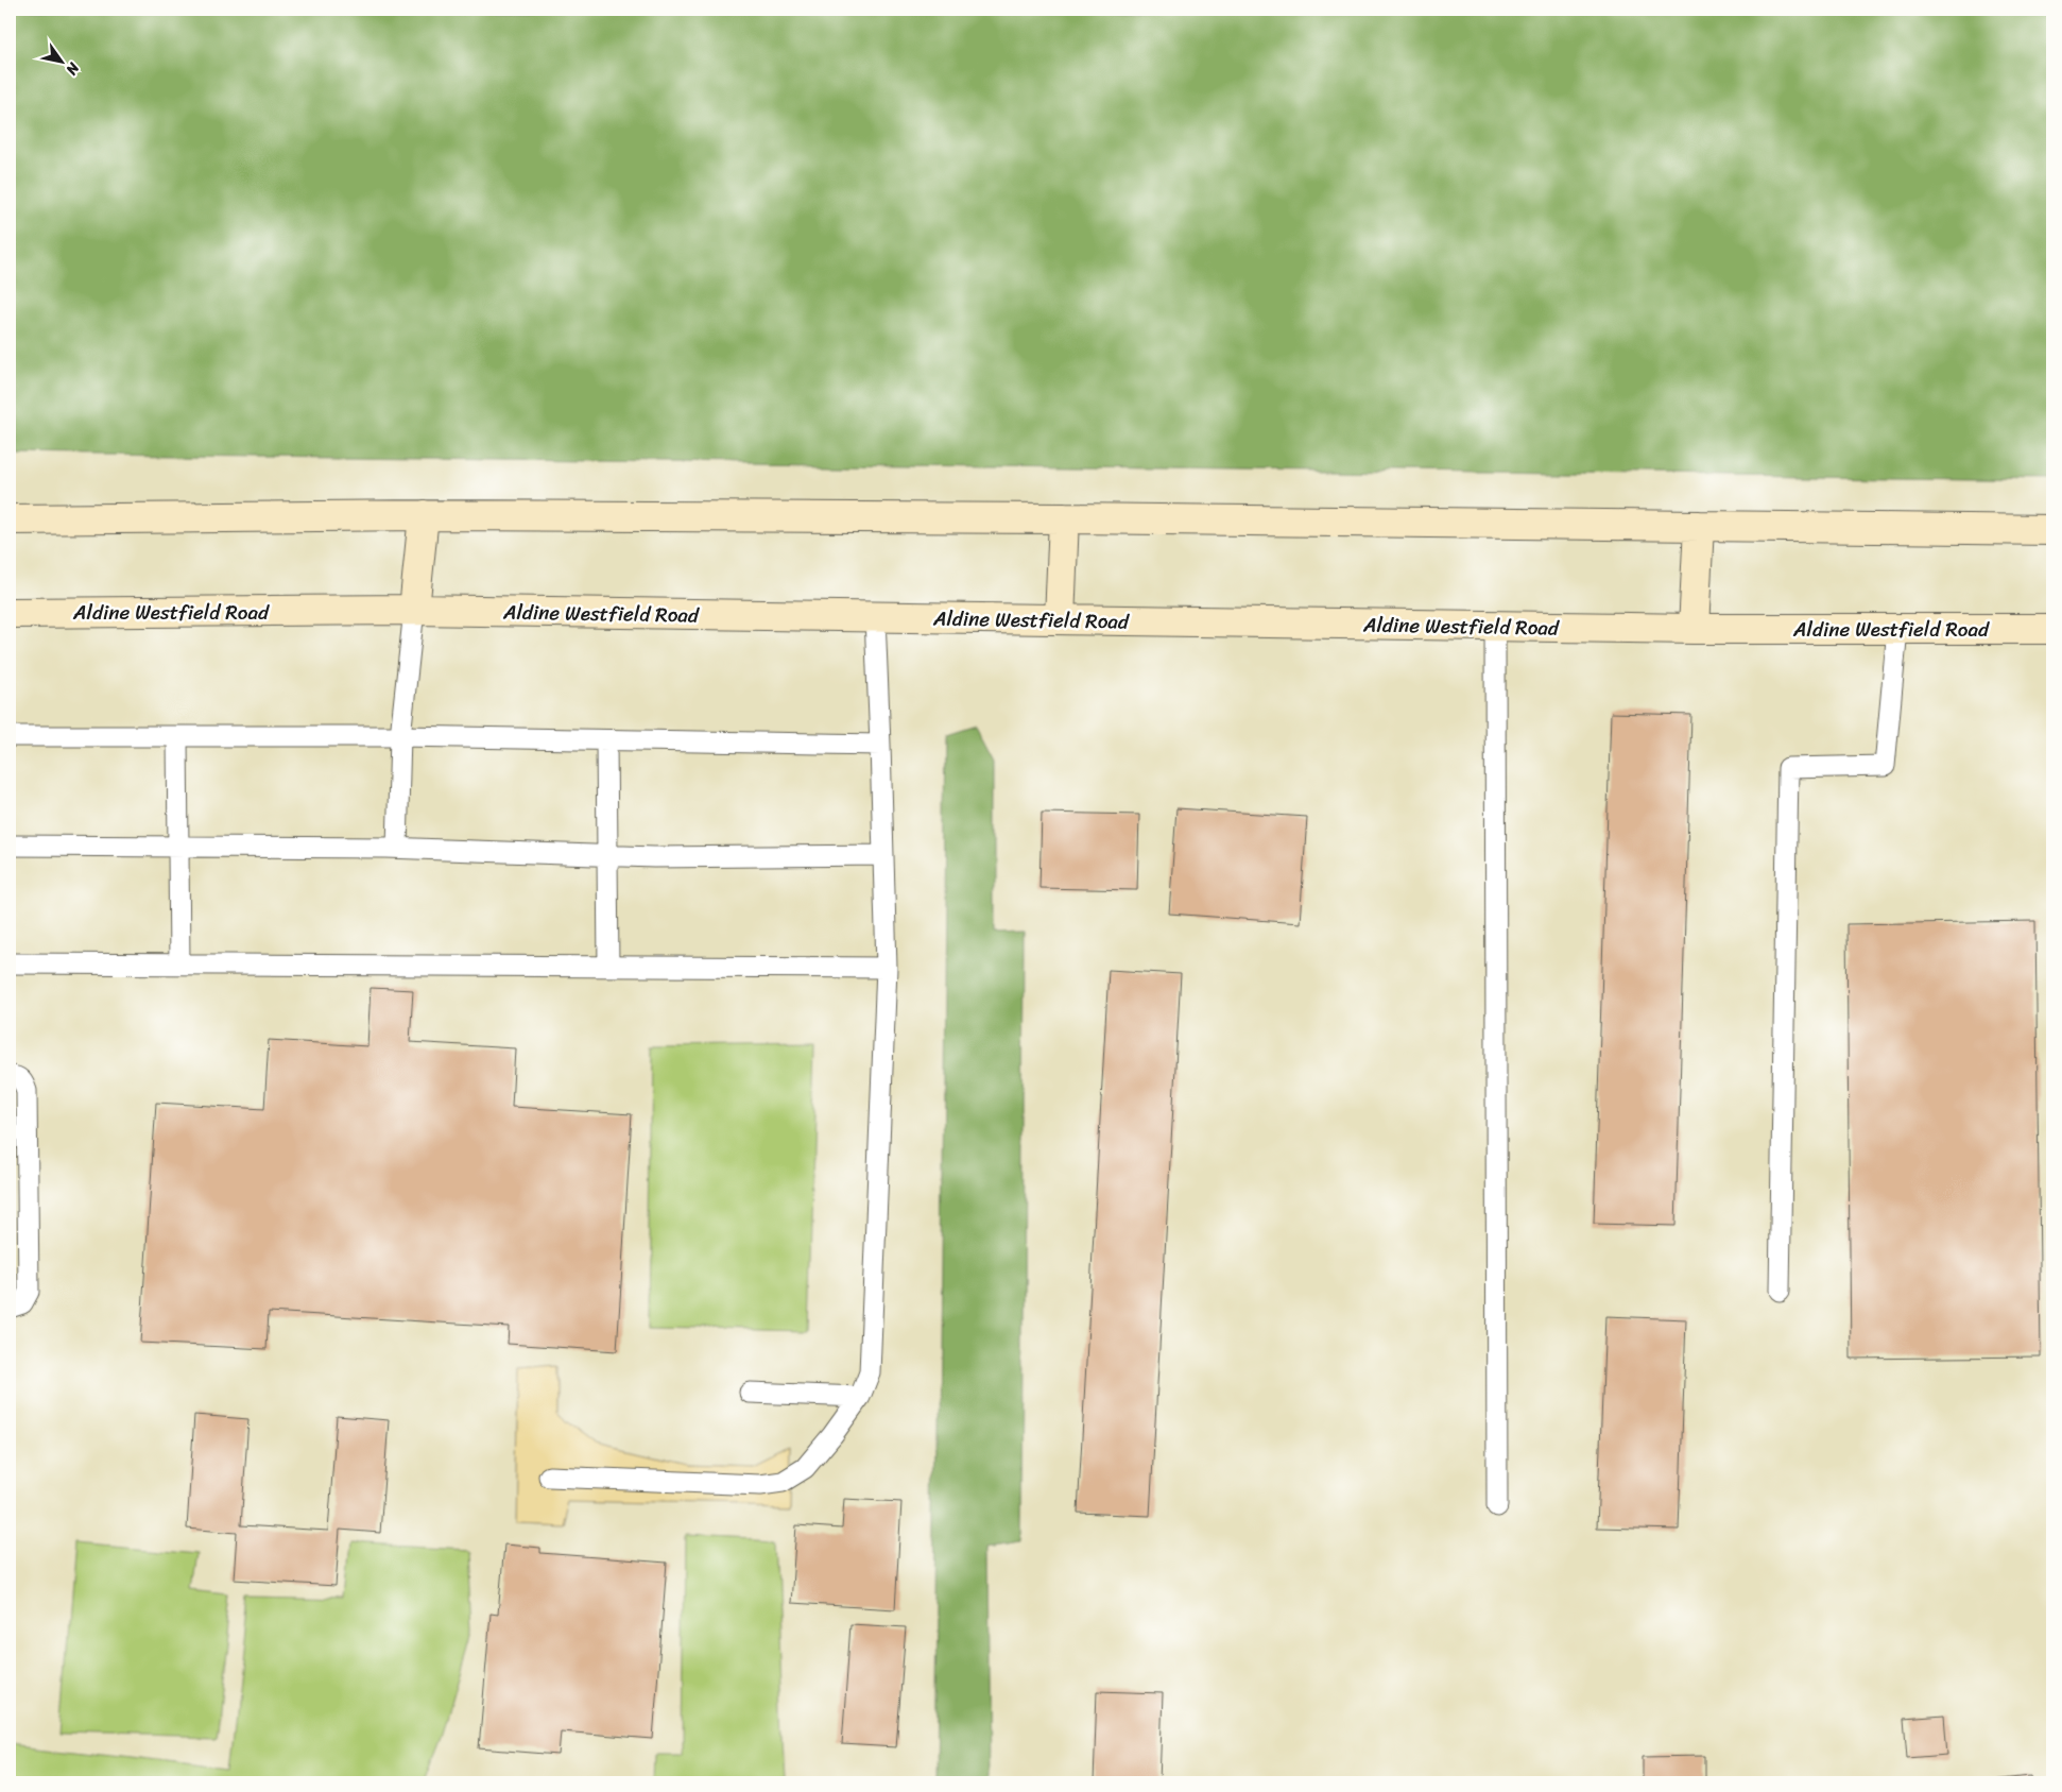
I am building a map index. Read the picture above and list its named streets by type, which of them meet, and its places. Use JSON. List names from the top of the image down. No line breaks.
{"streets":{"main road":["Aldine Westfield Road"]},"north":"bottom right"}
